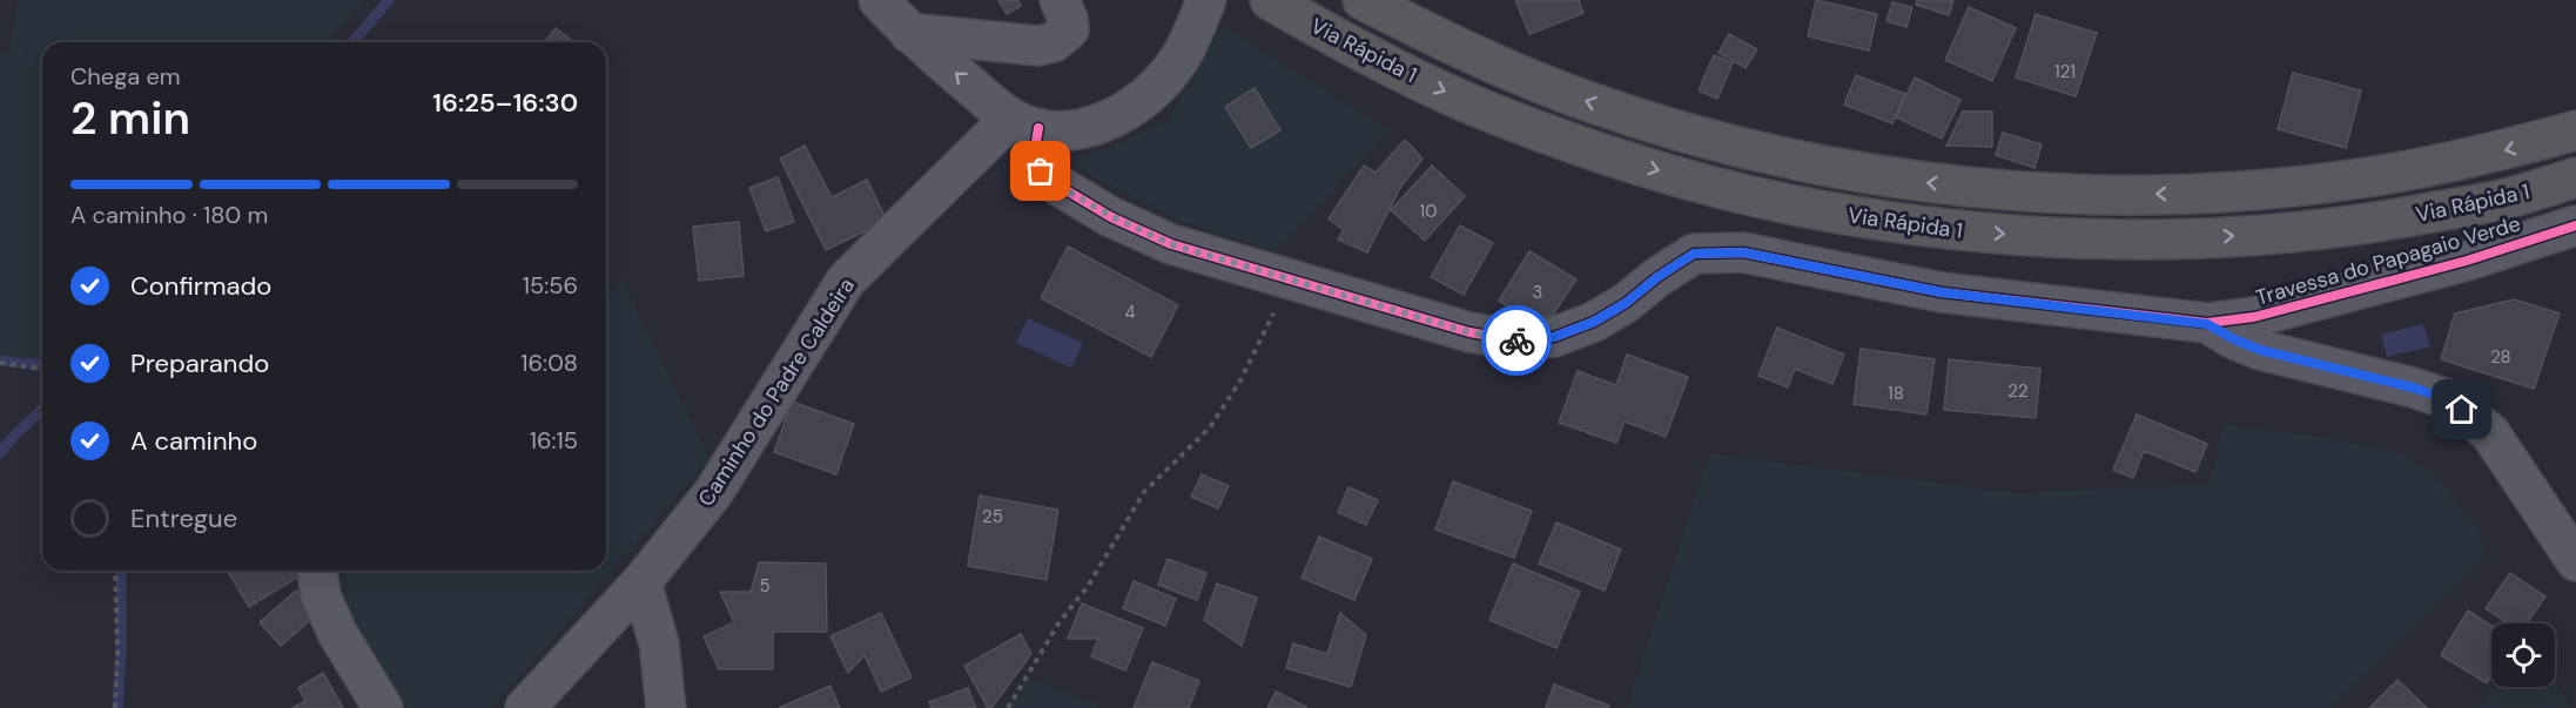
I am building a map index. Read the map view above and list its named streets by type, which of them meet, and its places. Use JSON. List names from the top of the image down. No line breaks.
{"streets":{"highway":["Via Rápida 1"],"street":["Travessa do Papagaio Verde","Caminho do Padre Caldeira"]},"house_numbers":["121","10","3","4","28","22","18","25","5"],"page":{"heading":["2 min","Chega em","16:25–16:30"],"bar":"A caminho · 180 m","list":[["Confirmado","15:56"],["Preparando","16:08"],["A caminho","16:15"],"Entregue"]}}
